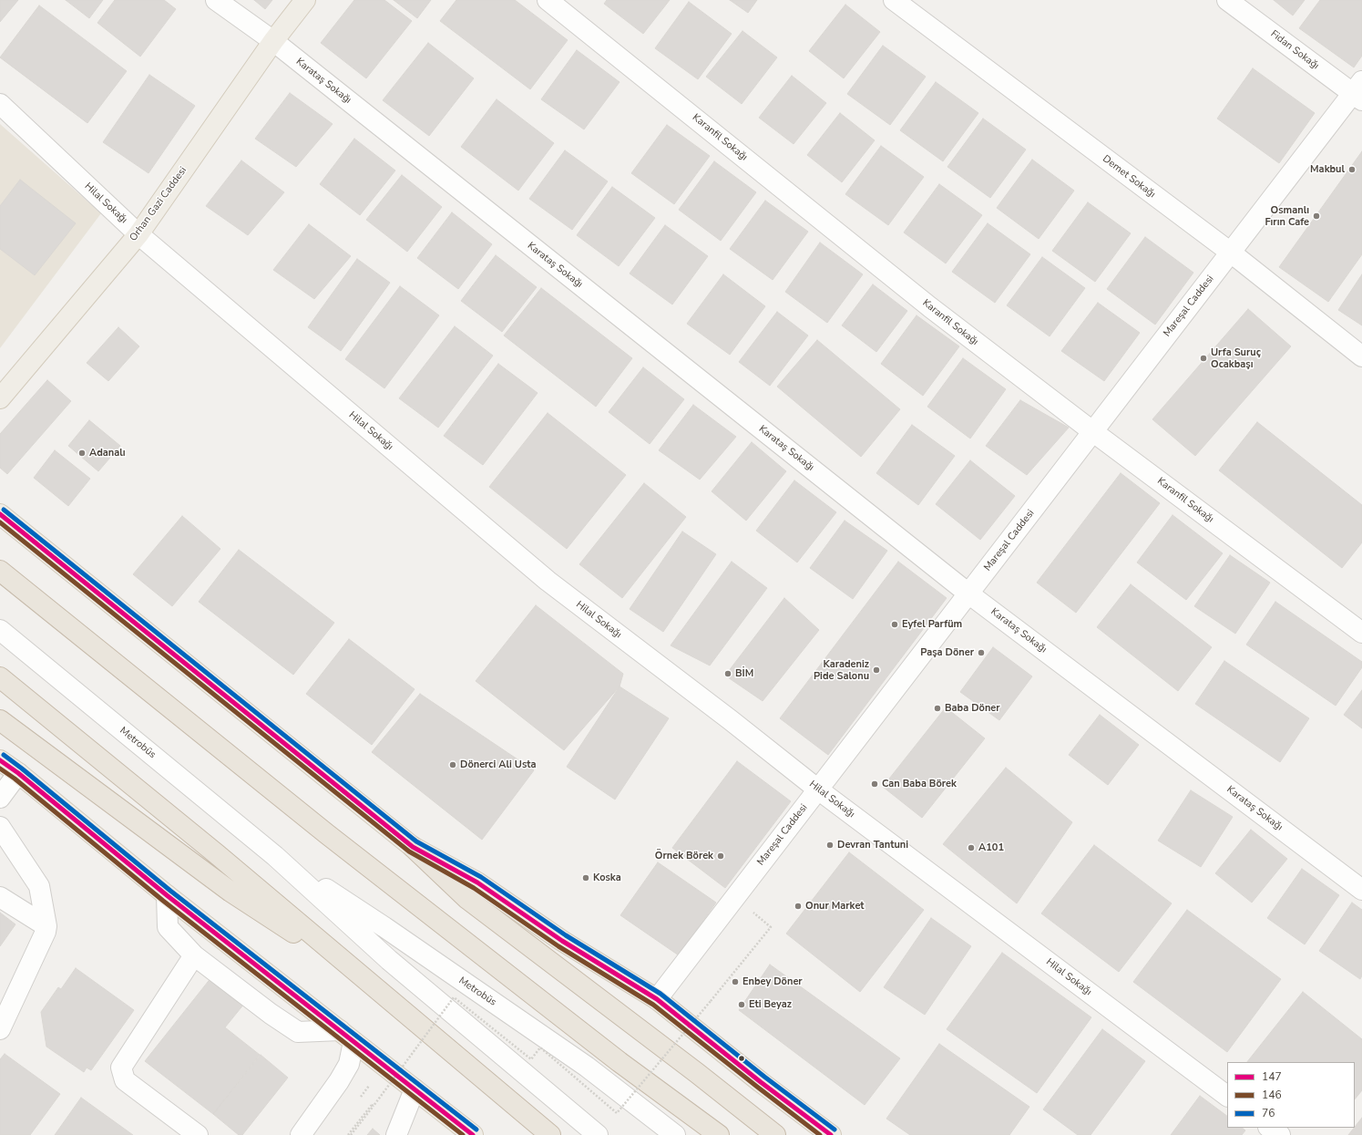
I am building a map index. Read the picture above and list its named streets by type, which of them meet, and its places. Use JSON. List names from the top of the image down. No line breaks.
{"streets":{"main road":["Orhan Gazi Caddesi"],"street":["Fidan Sokağı","Karataş Sokağı","Karanfil Sokağı","Demet Sokağı","Hilal Sokağı","Mareşal Caddesi","Metrobüs"]},"crossings":[["Fidan Sokağı","Mareşal Caddesi"],["Karataş Sokağı","Orhan Gazi Caddesi"],["Karataş Sokağı","Mareşal Caddesi"],["Karanfil Sokağı","Mareşal Caddesi"],["Demet Sokağı","Mareşal Caddesi"],["Hilal Sokağı","Orhan Gazi Caddesi"],["Hilal Sokağı","Mareşal Caddesi"]],"places":["Makbul","Osmanlı Fırın Cafe","Urfa Suruç Ocakbaşı","Adanalı","Eyfel Parfüm","Paşa Döner","Karadeniz Pide Salonu","BİM","Baba Döner","Dönerci Ali Usta","Can Baba Börek","Devran Tantuni","A101","Örnek Börek","Koska","Onur Market","Enbey Döner","Eti Beyaz"],"lines":["transit line 76","transit line 147","transit line 146"],"legend":["147","146","76"]}
